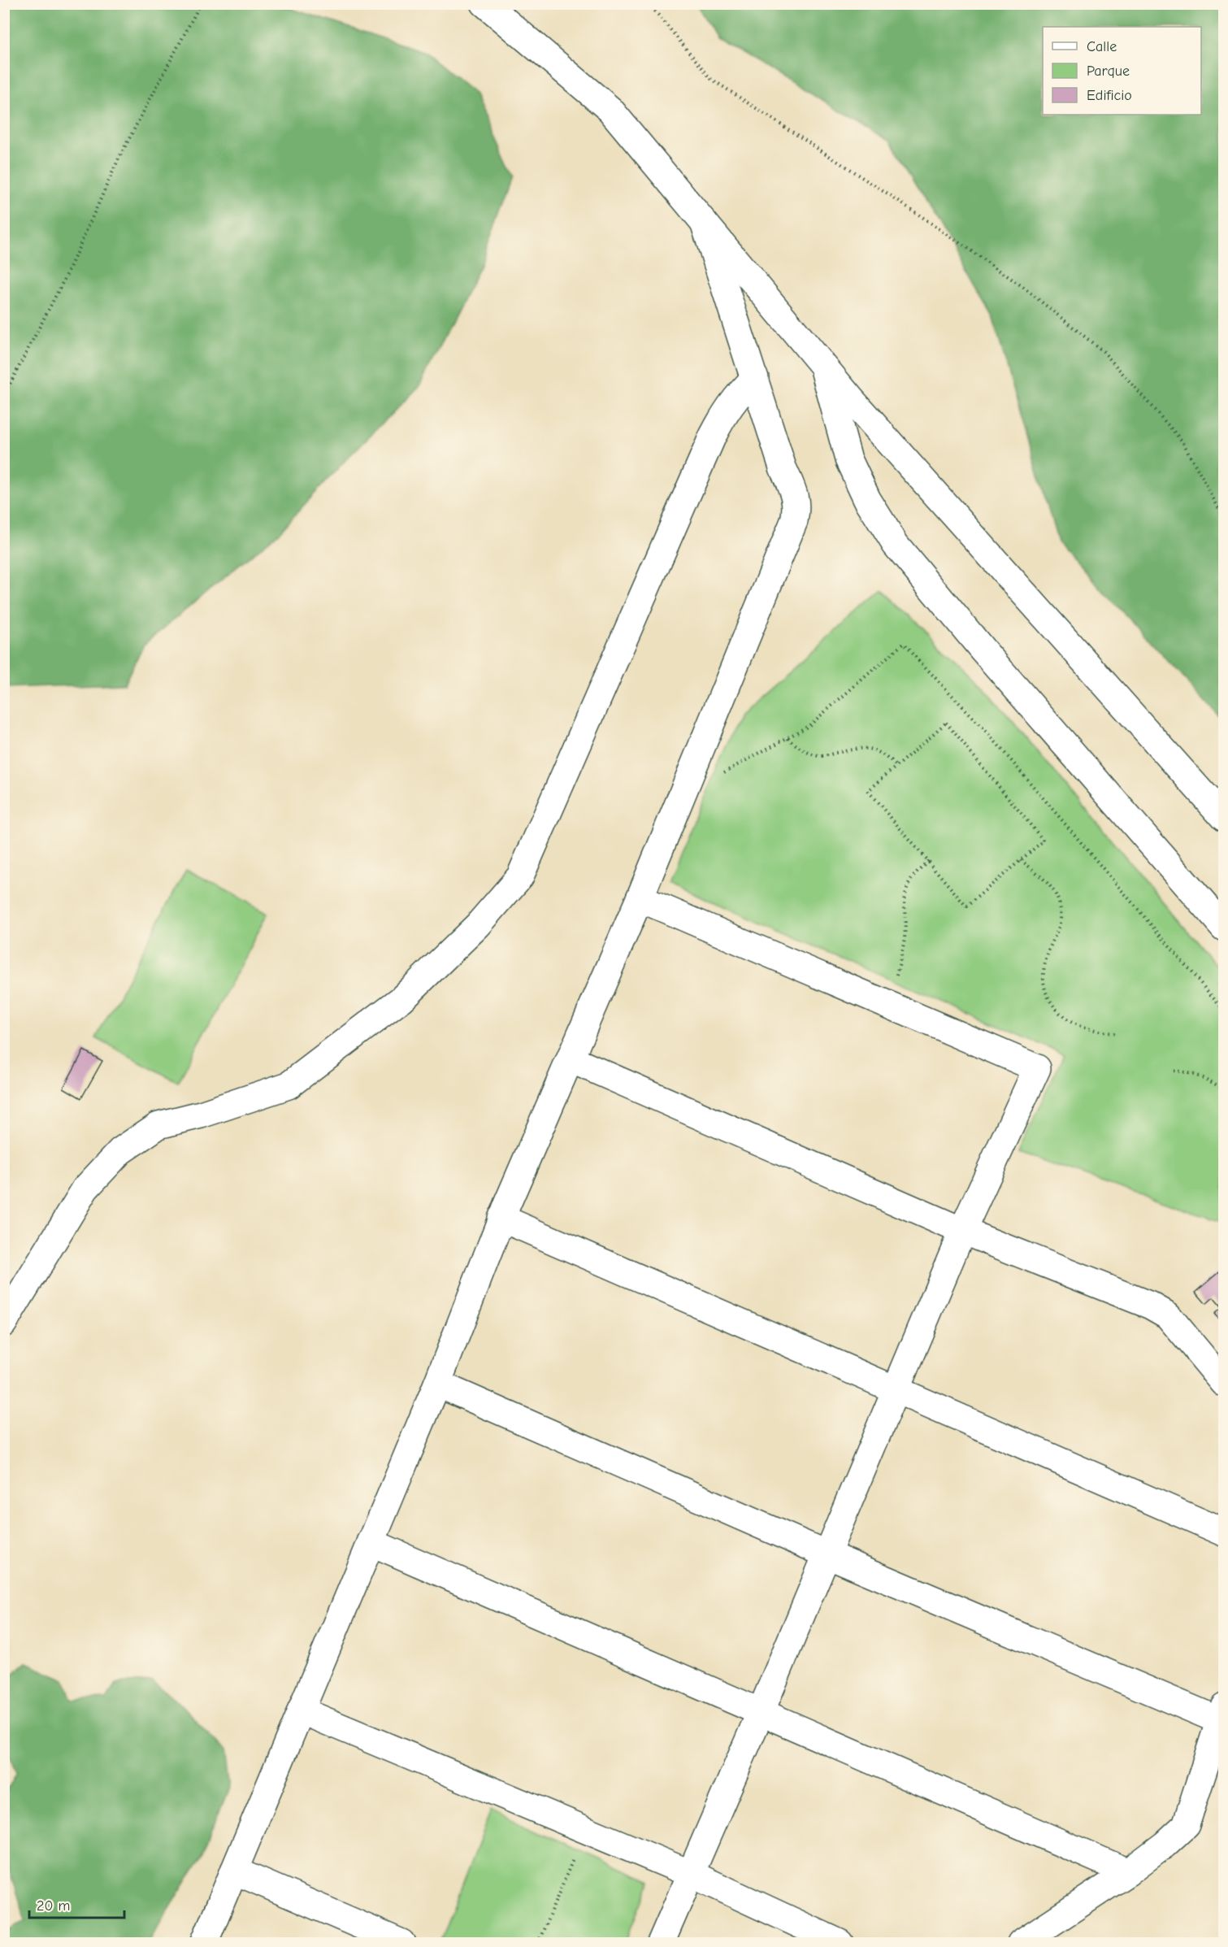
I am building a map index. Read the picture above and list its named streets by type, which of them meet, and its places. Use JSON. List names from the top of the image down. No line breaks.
{"legend":["Calle","Parque","Edificio"],"scale_bar":"20 m"}
